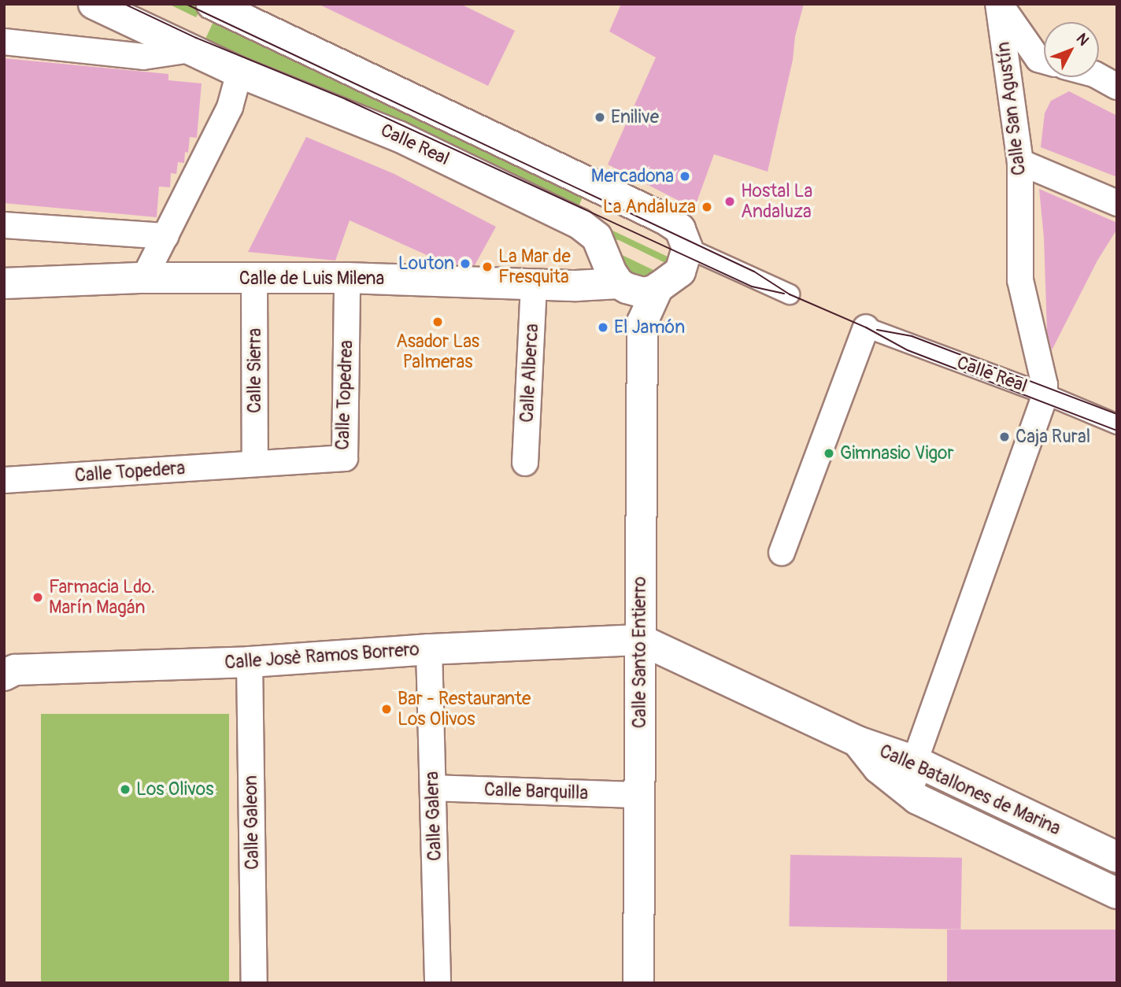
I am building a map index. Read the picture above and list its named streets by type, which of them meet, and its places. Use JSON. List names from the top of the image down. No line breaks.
{"streets":{"street":["Calle San Agustín","Calle Real","Calle de Luis Milena","Calle Sierra","Calle Alberca","Calle Topedrea","Calle Topedera","Calle Santo Entierro","Calle Josè Ramos Borrero","Calle Batallones de Marina","Calle Barquilla","Calle Galera","Calle Galeon"]},"crossings":[["Calle San Agustín","Calle Real"],["Calle Real","Calle de Luis Milena"],["Calle Real","Calle Santo Entierro"],["Calle de Luis Milena","Calle Sierra"],["Calle de Luis Milena","Calle Alberca"],["Calle de Luis Milena","Calle Topedrea"],["Calle Sierra","Calle Topedrea"],["Calle Sierra","Calle Topedera"],["Calle Topedrea","Calle Topedera"],["Calle Santo Entierro","Calle Josè Ramos Borrero"],["Calle Santo Entierro","Calle Barquilla"],["Calle Josè Ramos Borrero","Calle Galera"],["Calle Josè Ramos Borrero","Calle Galeon"],["Calle Barquilla","Calle Galera"]],"places":["Enilive","Mercadona","Hostal La Andaluza","La Andaluza","Louton","La Mar de Fresquita","Asador Las Palmeras","El Jamón","Caja Rural","Gimnasio Vigor","Farmacia Ldo. Marín Magán","Bar - Restaurante Los Olivos","Los Olivos"],"north":"top right"}
